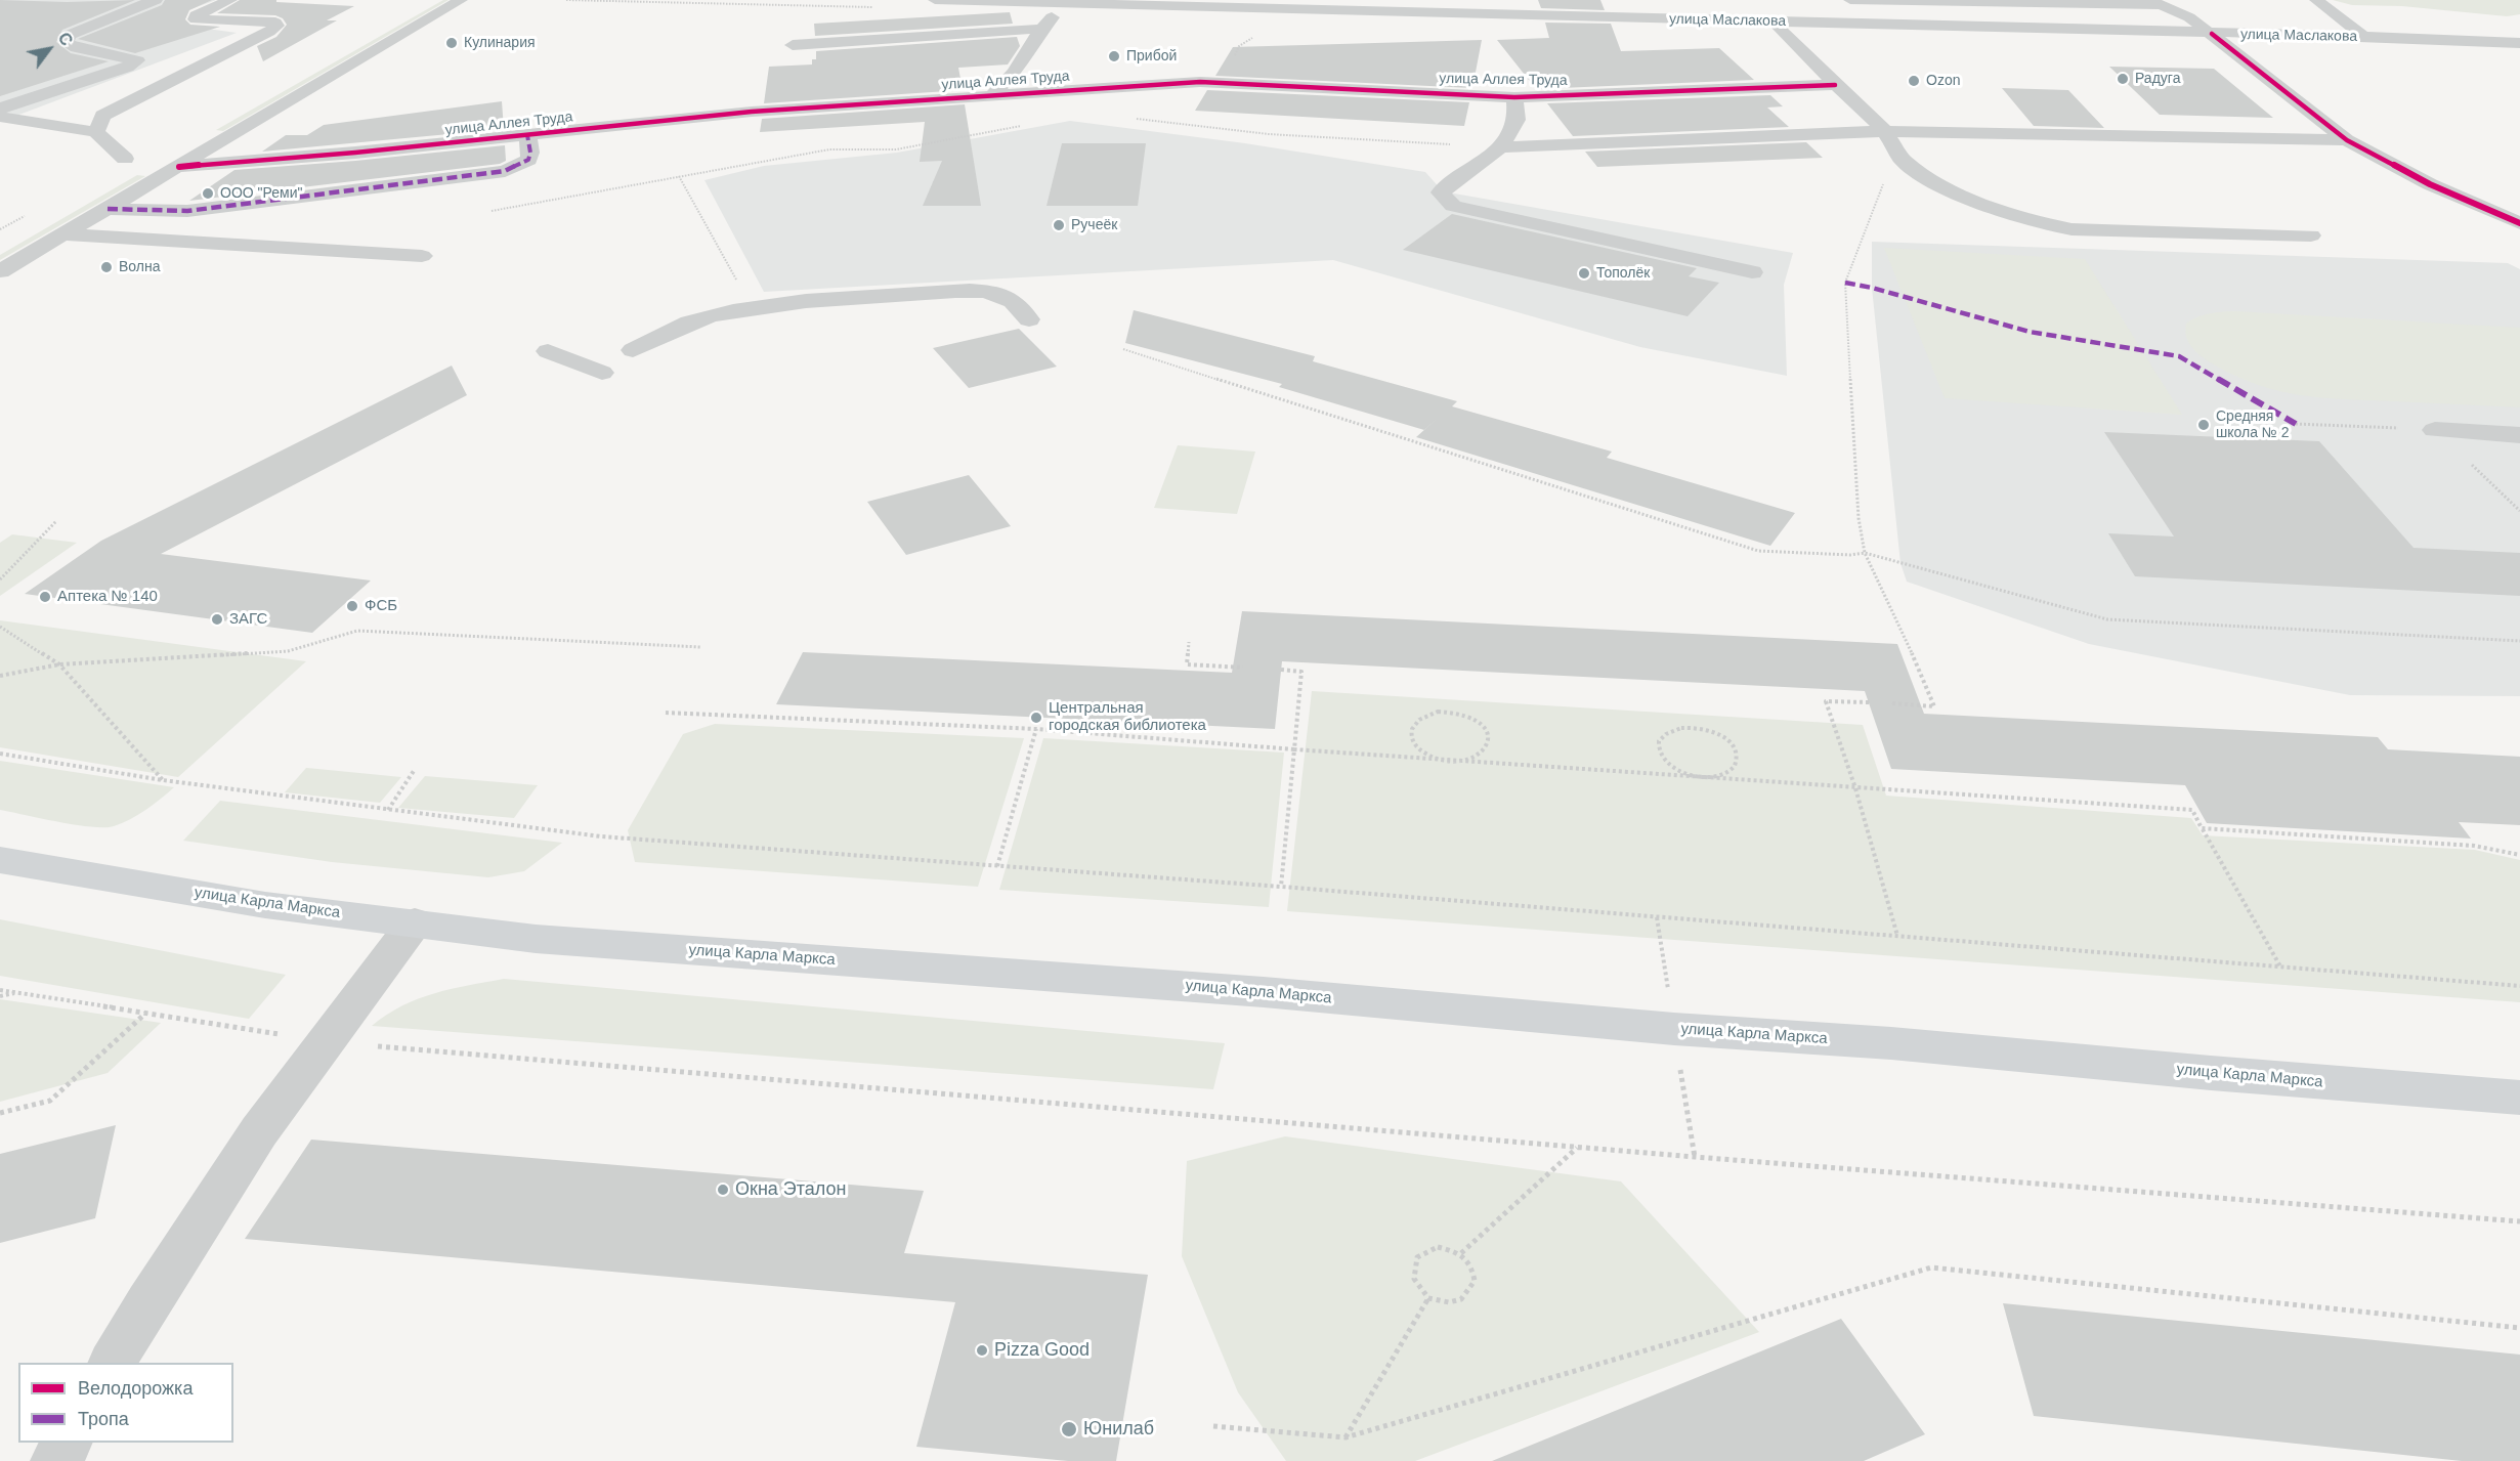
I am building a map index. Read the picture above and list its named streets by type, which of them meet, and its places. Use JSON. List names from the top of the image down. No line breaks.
{"streets":{"main road":["улица Карла Маркса"],"street":["улица Маслакова","улица Аллея Труда"]},"places":["Кулинария","Прибой","Радуга","Ozon","ООО \"Реми\"","Ручеёк","Волна","Тополёк","Средняя школа № 2","Аптека № 140","ФСБ","ЗАГС","Центральная городская библиотека","Окна Эталон","Pizza Good","Юнилаб"],"legend":["Велодорожка","Тропа"],"north":"top right"}
